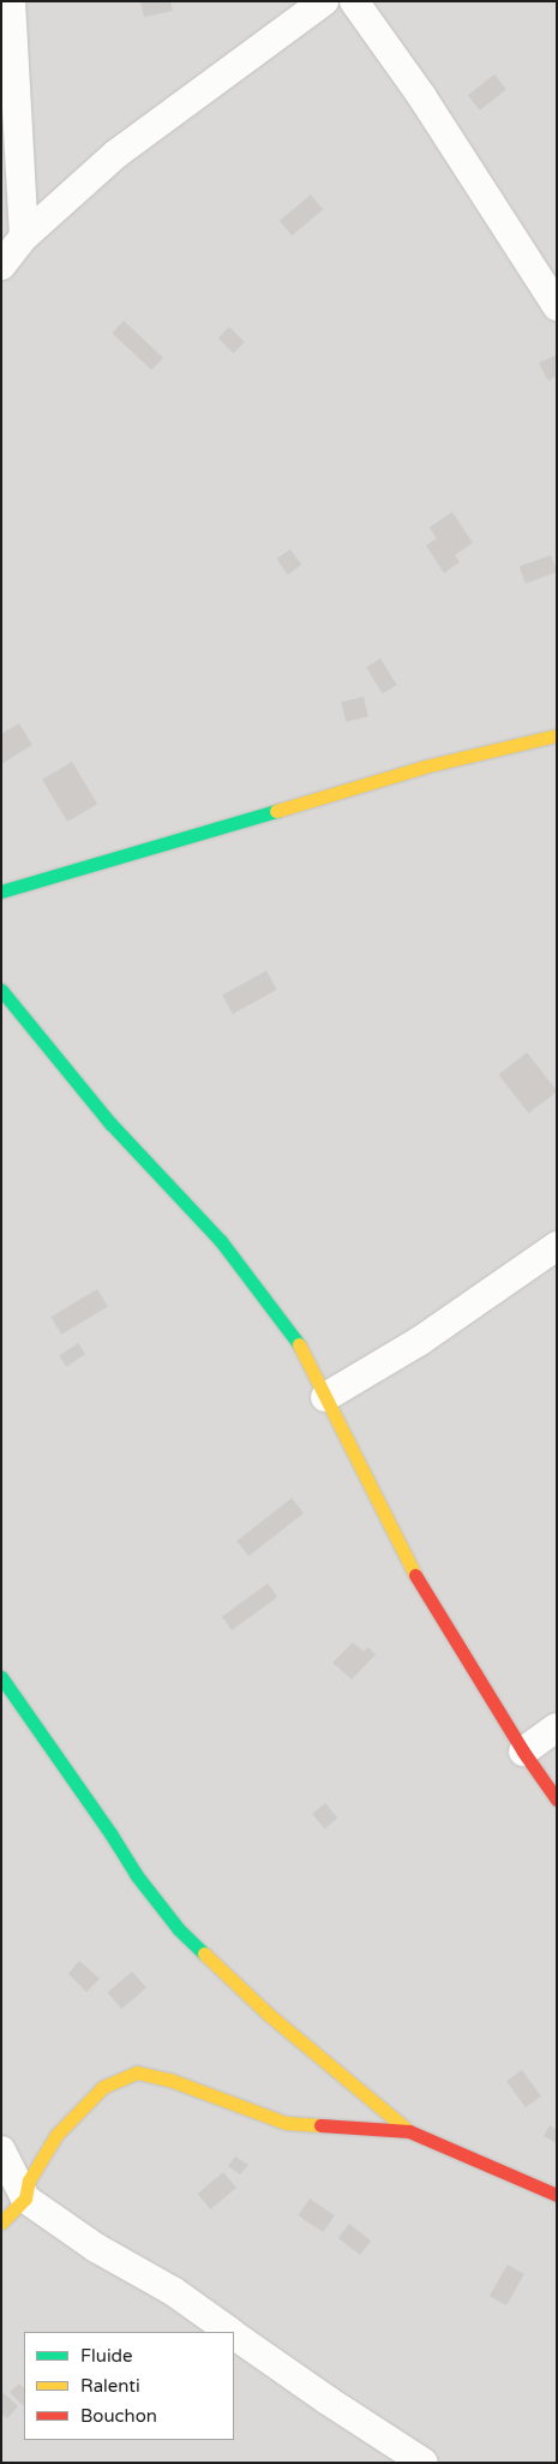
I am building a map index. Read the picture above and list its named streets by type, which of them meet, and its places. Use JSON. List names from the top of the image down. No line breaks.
{"legend":["Fluide","Ralenti","Bouchon"]}
